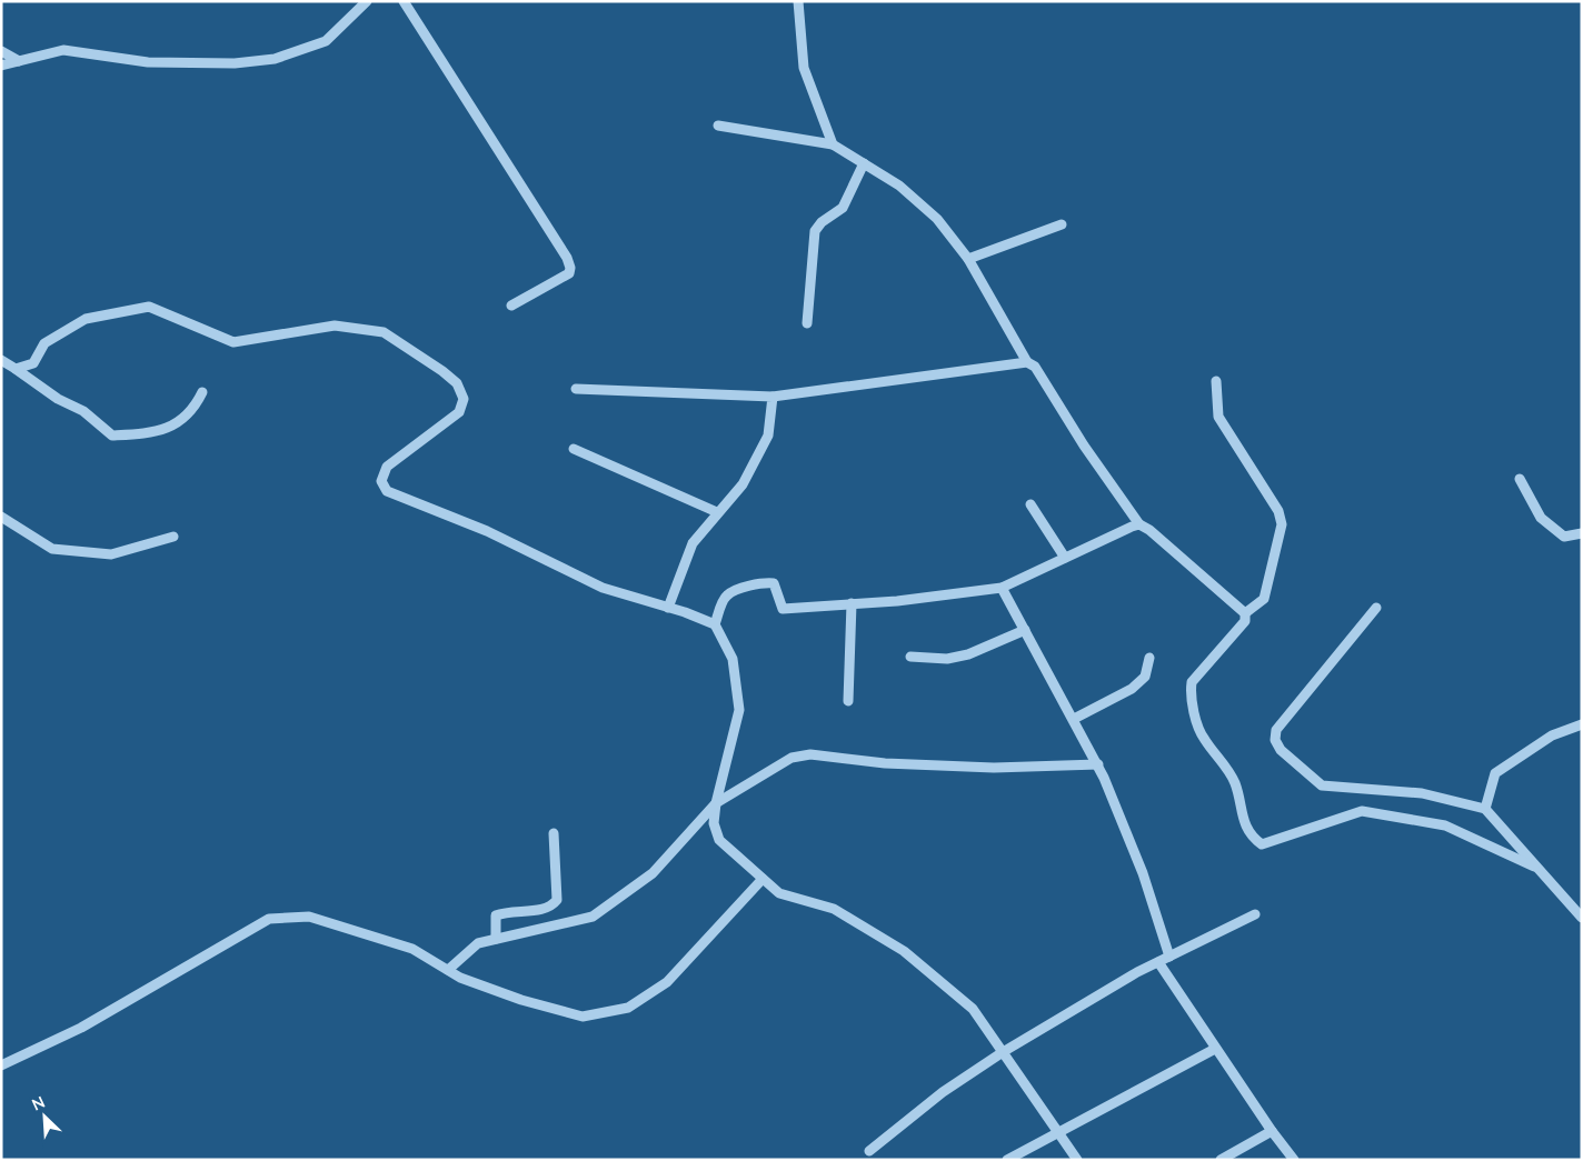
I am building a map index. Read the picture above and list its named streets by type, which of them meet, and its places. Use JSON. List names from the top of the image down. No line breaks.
{"north":"top left"}
